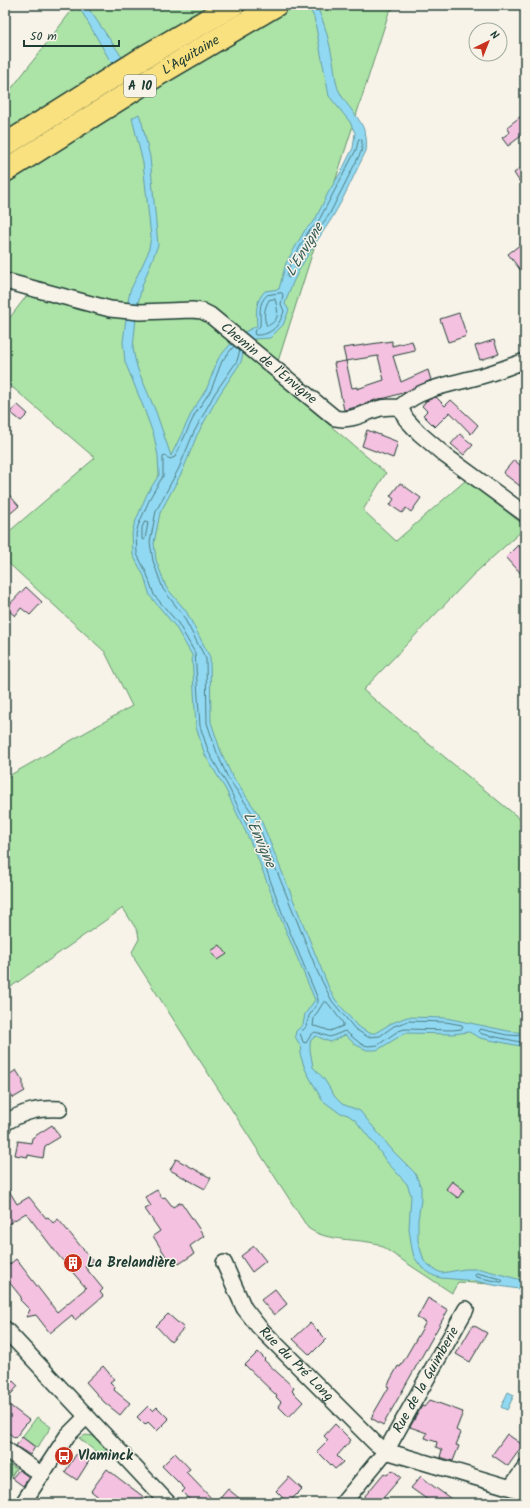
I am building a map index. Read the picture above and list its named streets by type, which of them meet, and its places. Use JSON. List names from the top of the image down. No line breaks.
{"streets":{"highway":["L'Aquitaine","A 10"],"street":["Chemin de l'Envigne","Rue du Pré Long","Rue de la Guimberie"]},"crossings":[["Rue du Pré Long","Rue de la Guimberie"]],"water":["L'Envigne"],"places":{"building":["La Brelandière"],"bus stop":["Vlaminck"]},"scale_bar":"50 m","north":"top right"}
